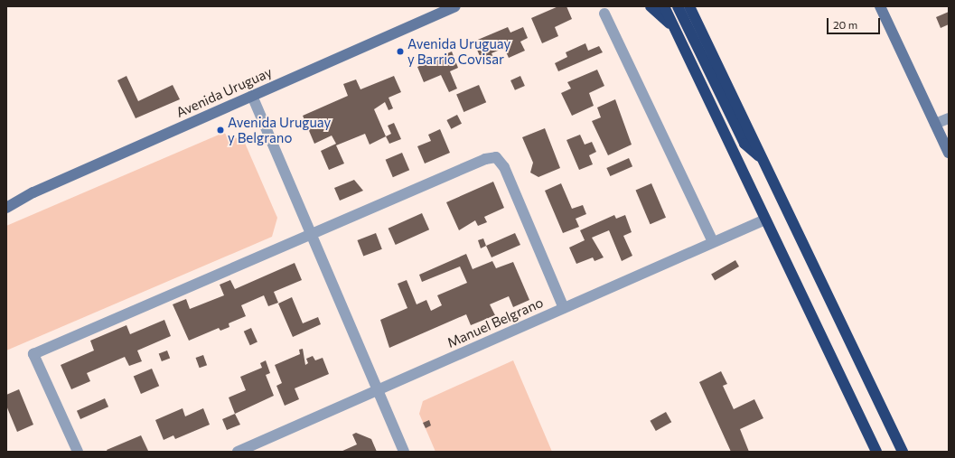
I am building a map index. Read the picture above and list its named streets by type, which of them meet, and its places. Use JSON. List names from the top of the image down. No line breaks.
{"streets":{"main road":["Avenida Uruguay"],"street":["Manuel Belgrano"]},"places":["Avenida Uruguay y Barrio Covisar","Avenida Uruguay y Belgrano"],"scale_bar":"20 m"}
